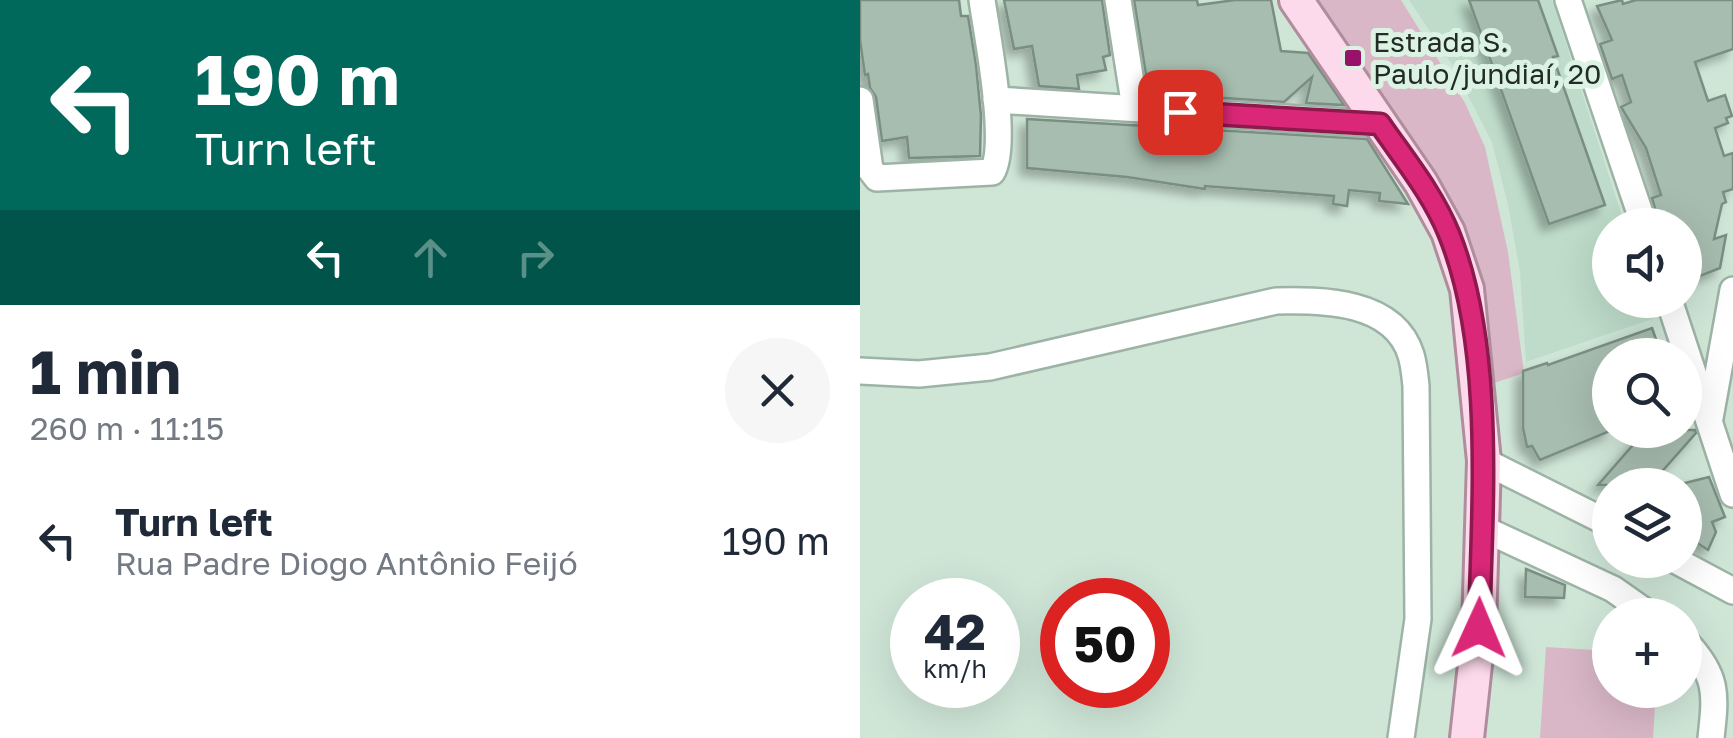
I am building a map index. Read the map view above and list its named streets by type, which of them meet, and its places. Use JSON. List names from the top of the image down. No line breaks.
{"places":{"transit":["Estrada S. Paulo/jundiaí, 20"]},"page":{"turn":["190 m","Turn left"],"map_buttons":"+","heading":["1 min","260 m · 11:15"],"list":[{"name":"Turn left","note":"Rua Padre Diogo Antônio Feijó","value":"190 m"}],"speed":"42 km/h","limit":"50"}}
